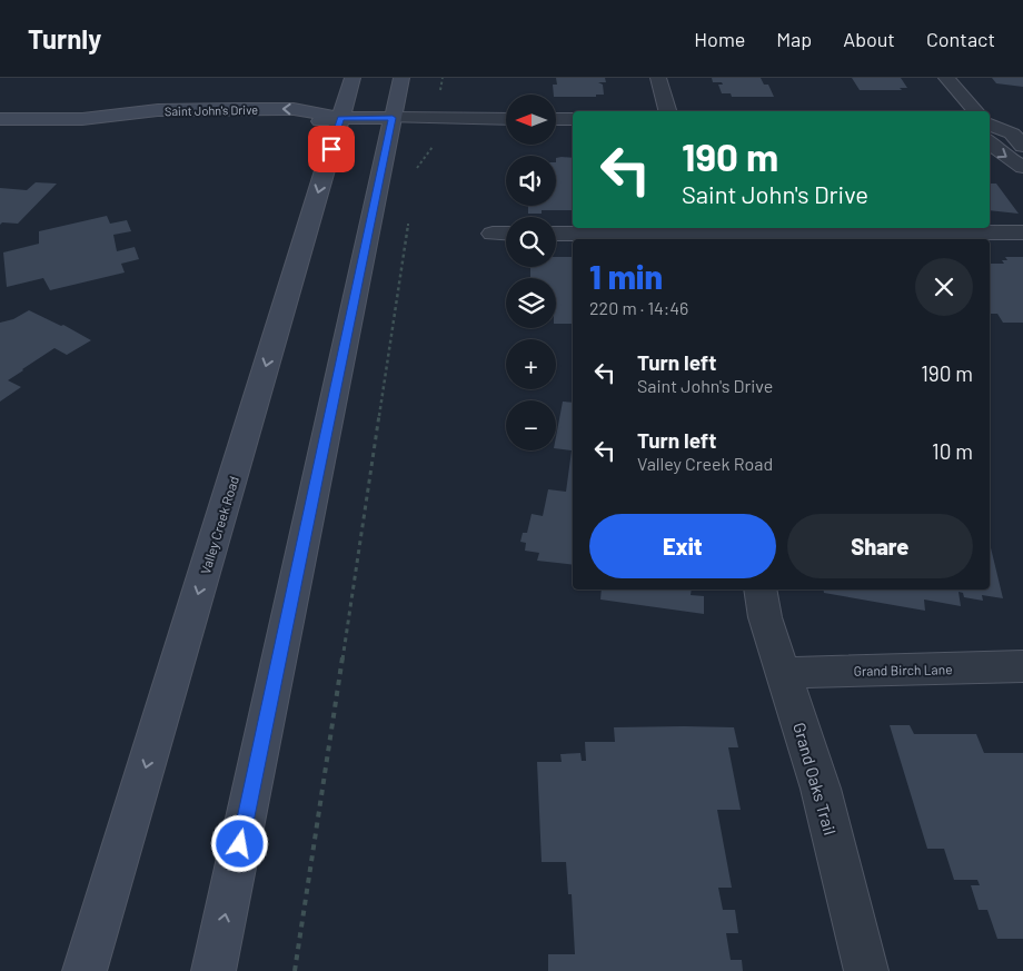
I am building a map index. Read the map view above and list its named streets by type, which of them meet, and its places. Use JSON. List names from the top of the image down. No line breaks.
{"streets":{"main road":["Saint John's Drive","Valley Creek Road"],"street":["Grand Birch Lane","Grand Oaks Trail"]},"crossings":[["Saint John's Drive","Valley Creek Road"],["Grand Birch Lane","Grand Oaks Trail"]],"north":"left","page":{"header":"Turnly","nav":["Home","Map","About","Contact"],"map_buttons":["+","−"],"turn":["190 m","Saint John's Drive"],"heading":["1 min","220 m · 14:46"],"list":[{"name":"Turn left","note":"Saint John's Drive","value":"190 m"},{"name":"Turn left","note":"Valley Creek Road","value":"10 m"}],"buttons":["Exit","Share"]}}
